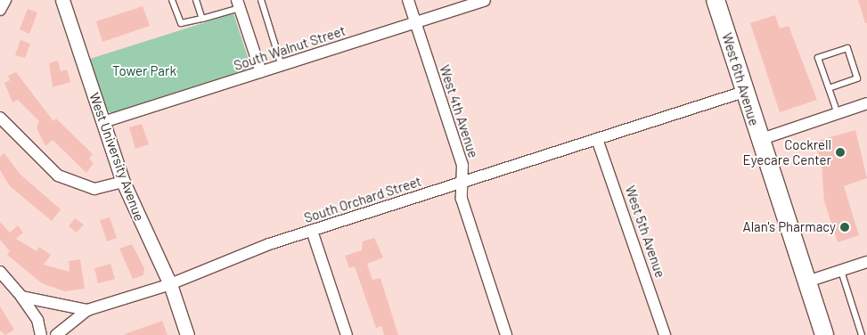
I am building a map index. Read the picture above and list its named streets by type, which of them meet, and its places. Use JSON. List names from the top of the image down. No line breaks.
{"streets":{"highway":["West 6th Avenue"],"street":["South Walnut Street","West 4th Avenue","West University Avenue","South Orchard Street","West 5th Avenue"]},"crossings":[["South Walnut Street","West 4th Avenue"],["South Walnut Street","West University Avenue"],["West 6th Avenue","South Orchard Street"],["West 4th Avenue","South Orchard Street"],["West University Avenue","South Orchard Street"],["South Orchard Street","West 5th Avenue"]],"parks":["Tower Park"],"places":["Cockrell Eyecare Center","Alan's Pharmacy"]}
